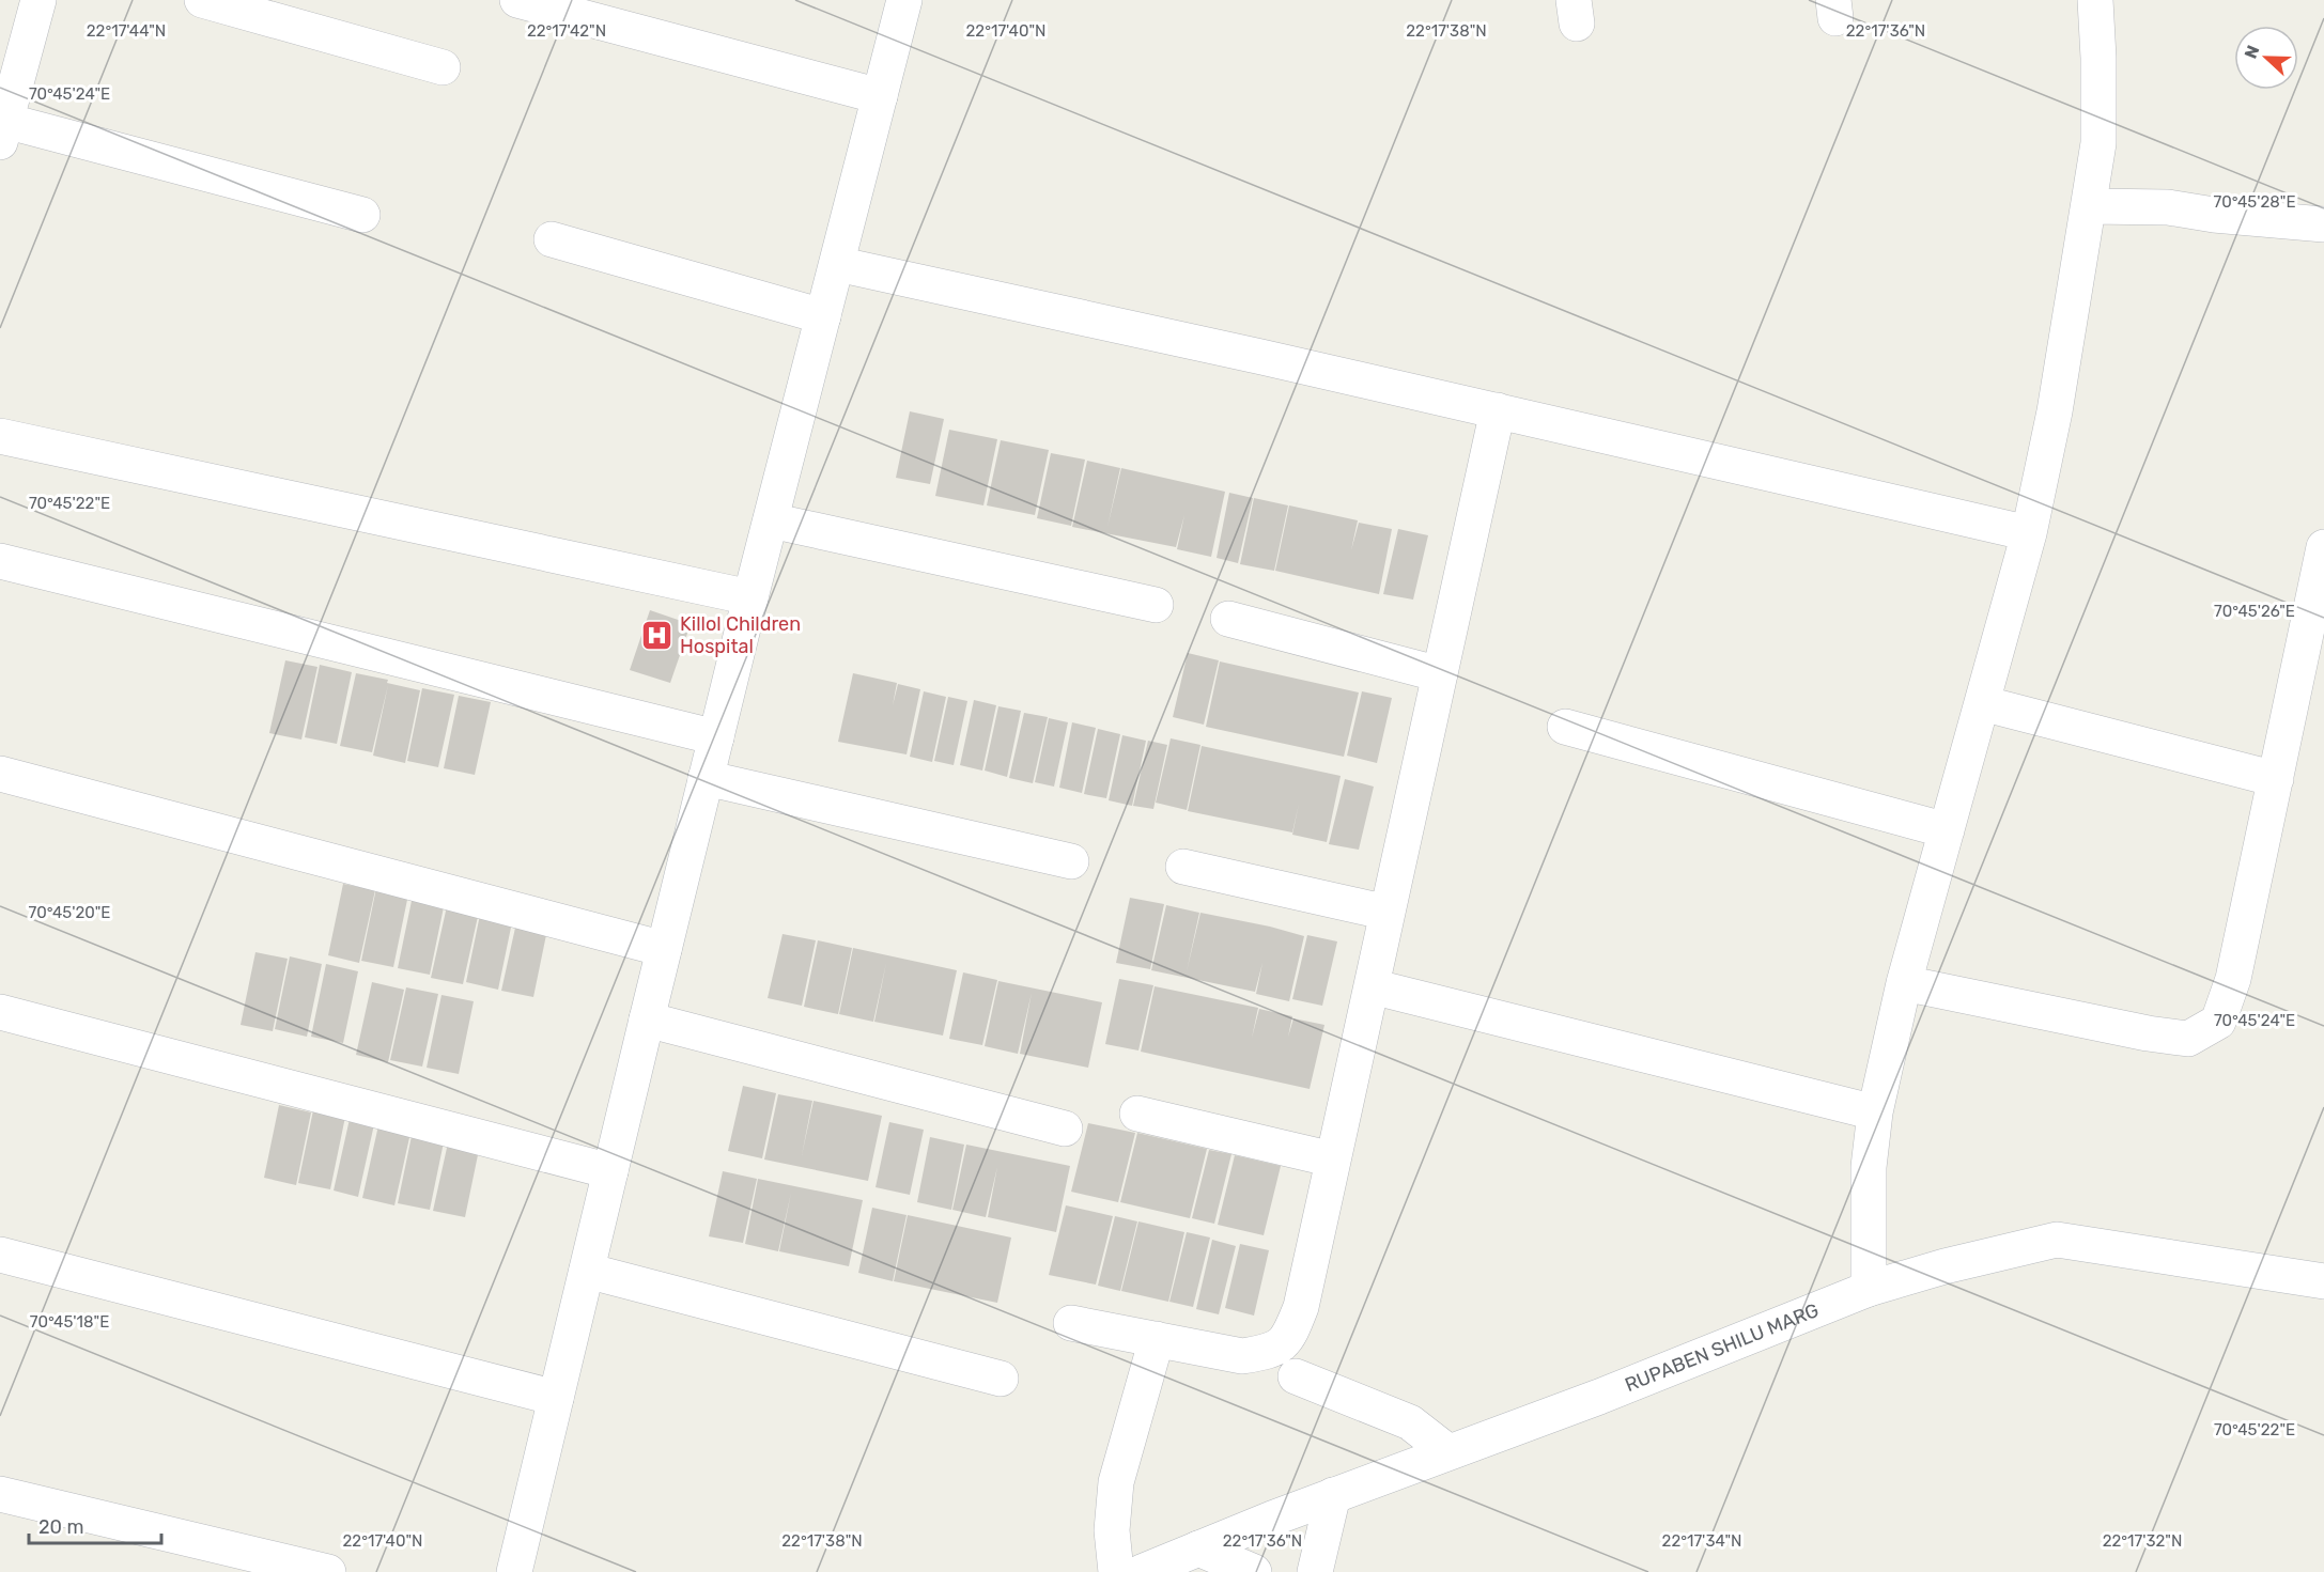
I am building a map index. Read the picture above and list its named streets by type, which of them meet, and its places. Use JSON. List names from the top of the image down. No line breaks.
{"streets":{"street":["RUPABEN SHILU MARG"]},"places":{"hospital":["Killol Children Hospital"]},"scale_bar":"20 m","north":"left","coordinates":["22°17'44\"N","22°17'42\"N","22°17'40\"N","22°17'38\"N","22°17'36\"N","70°45'24\"E","70°45'28\"E","70°45'22\"E","70°45'26\"E","70°45'20\"E","70°45'18\"E","22°17'34\"N","22°17'32\"N"]}
